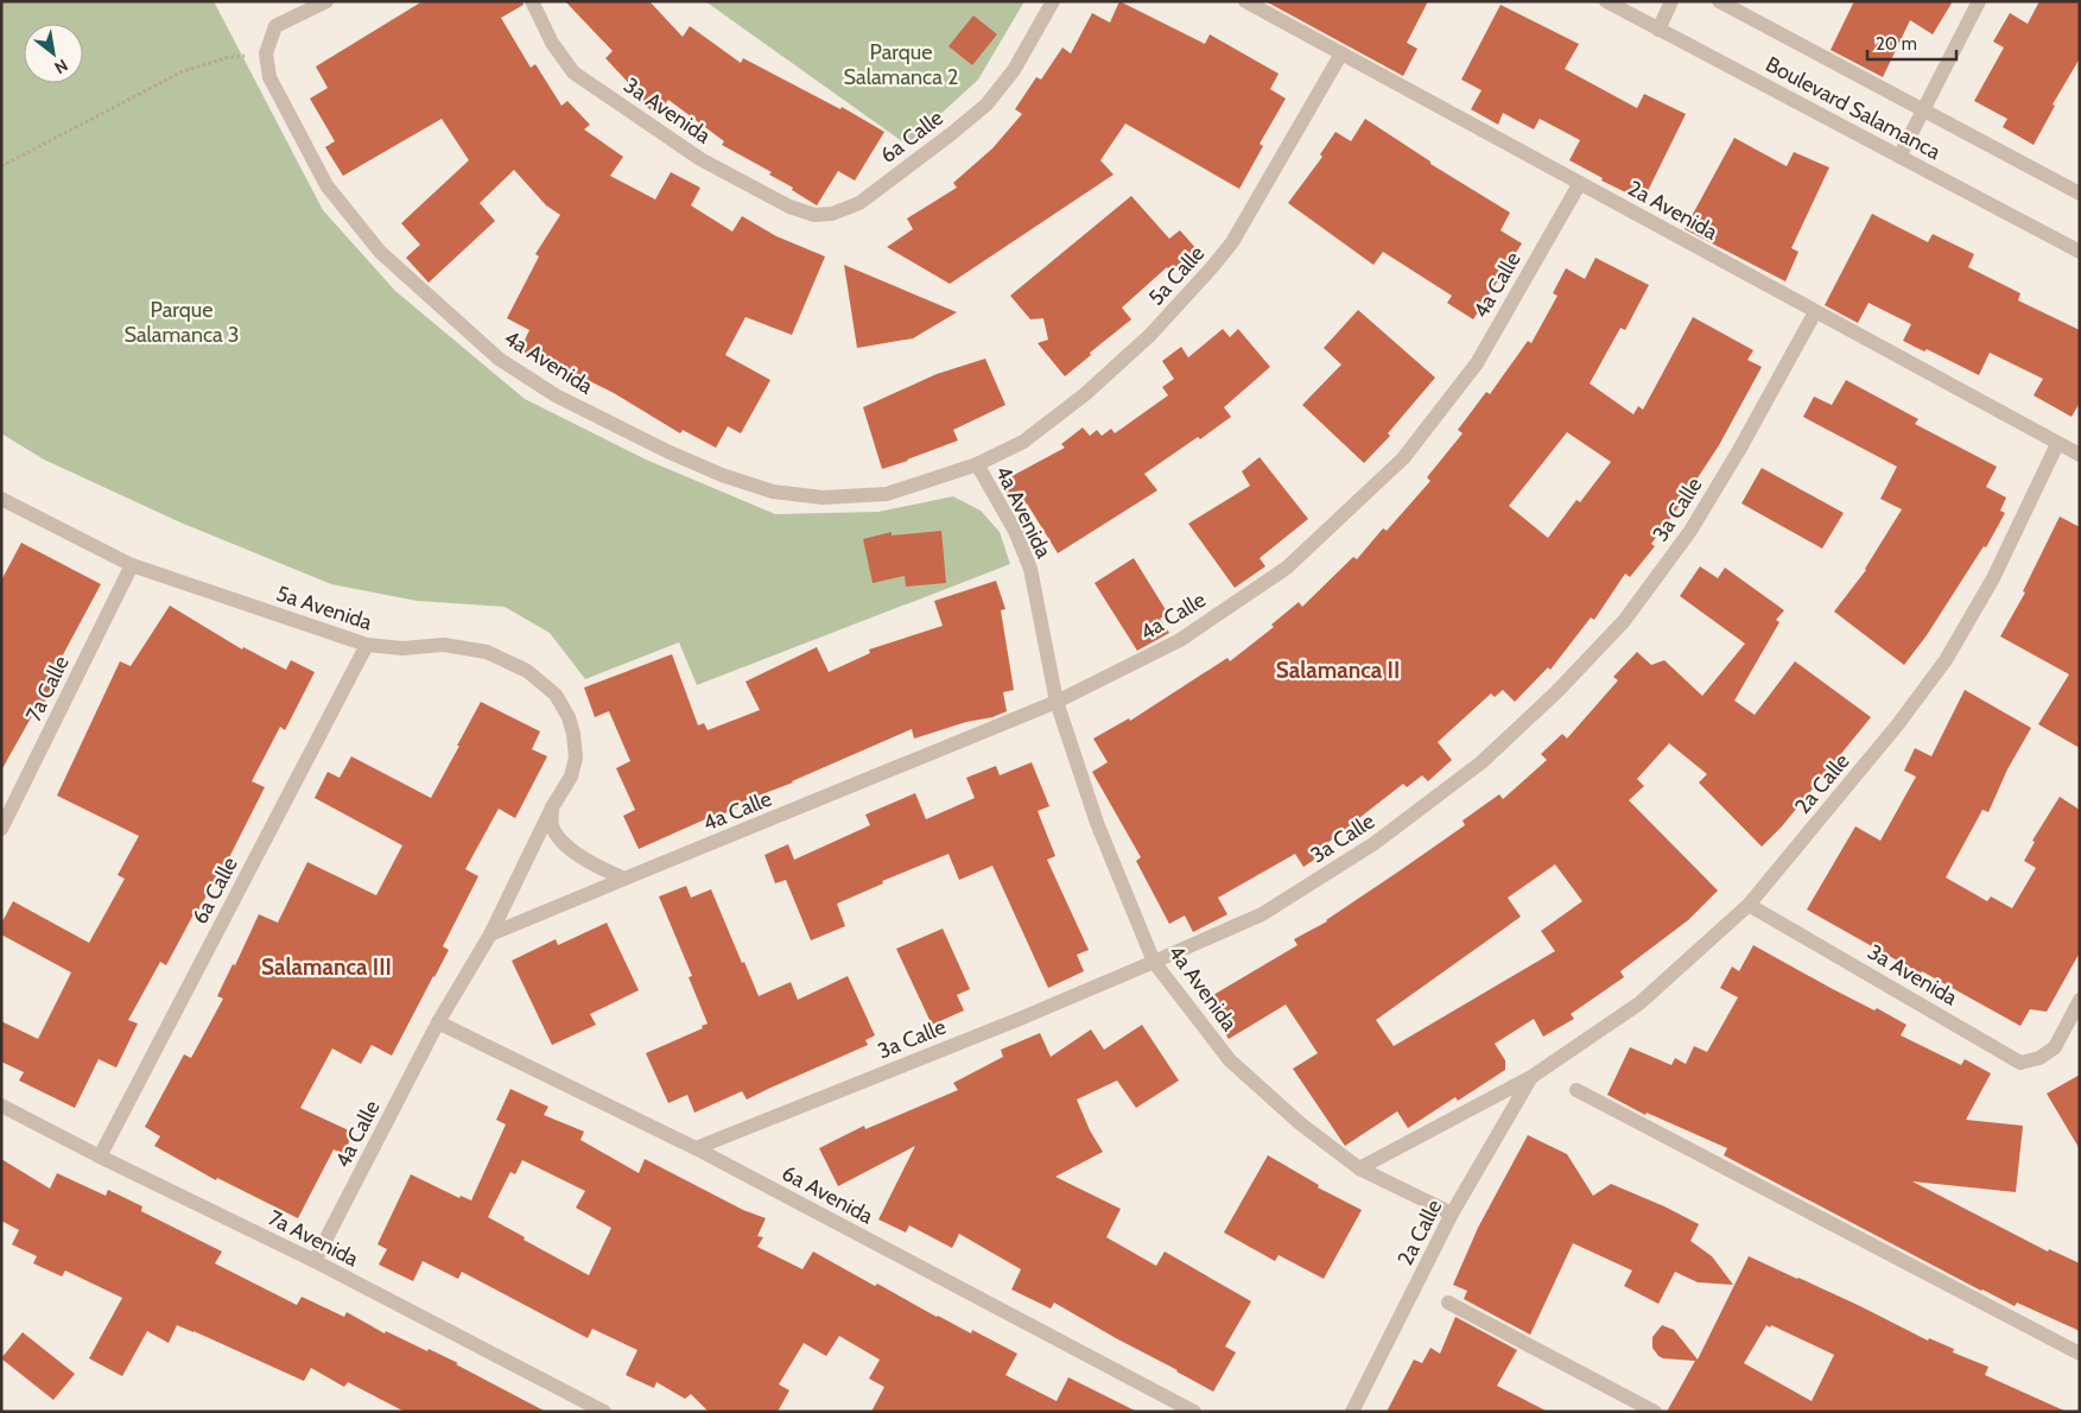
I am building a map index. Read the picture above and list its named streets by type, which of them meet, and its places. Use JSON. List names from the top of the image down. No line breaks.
{"streets":{"street":["Boulevard Salamanca","3a Avenida","6a Calle","2a Avenida","5a Calle","4a Calle","4a Avenida","3a Calle","5a Avenida","7a Calle","2a Calle","6a Avenida","7a Avenida"]},"crossings":[["3a Avenida","6a Calle"],["3a Avenida","2a Calle"],["6a Calle","5a Avenida"],["6a Calle","7a Avenida"],["2a Avenida","5a Calle"],["2a Avenida","4a Calle"],["2a Avenida","3a Calle"],["2a Avenida","2a Calle"],["5a Calle","4a Avenida"],["4a Calle","4a Avenida"],["4a Calle","5a Avenida"],["4a Calle","6a Avenida"],["4a Calle","7a Avenida"],["4a Avenida","3a Calle"],["4a Avenida","2a Calle"],["3a Calle","6a Avenida"],["5a Avenida","7a Calle"]],"districts":["Salamanca II","Salamanca III"],"parks":["Parque Salamanca 2","Parque Salamanca 3"],"scale_bar":"20 m","north":"bottom right"}
